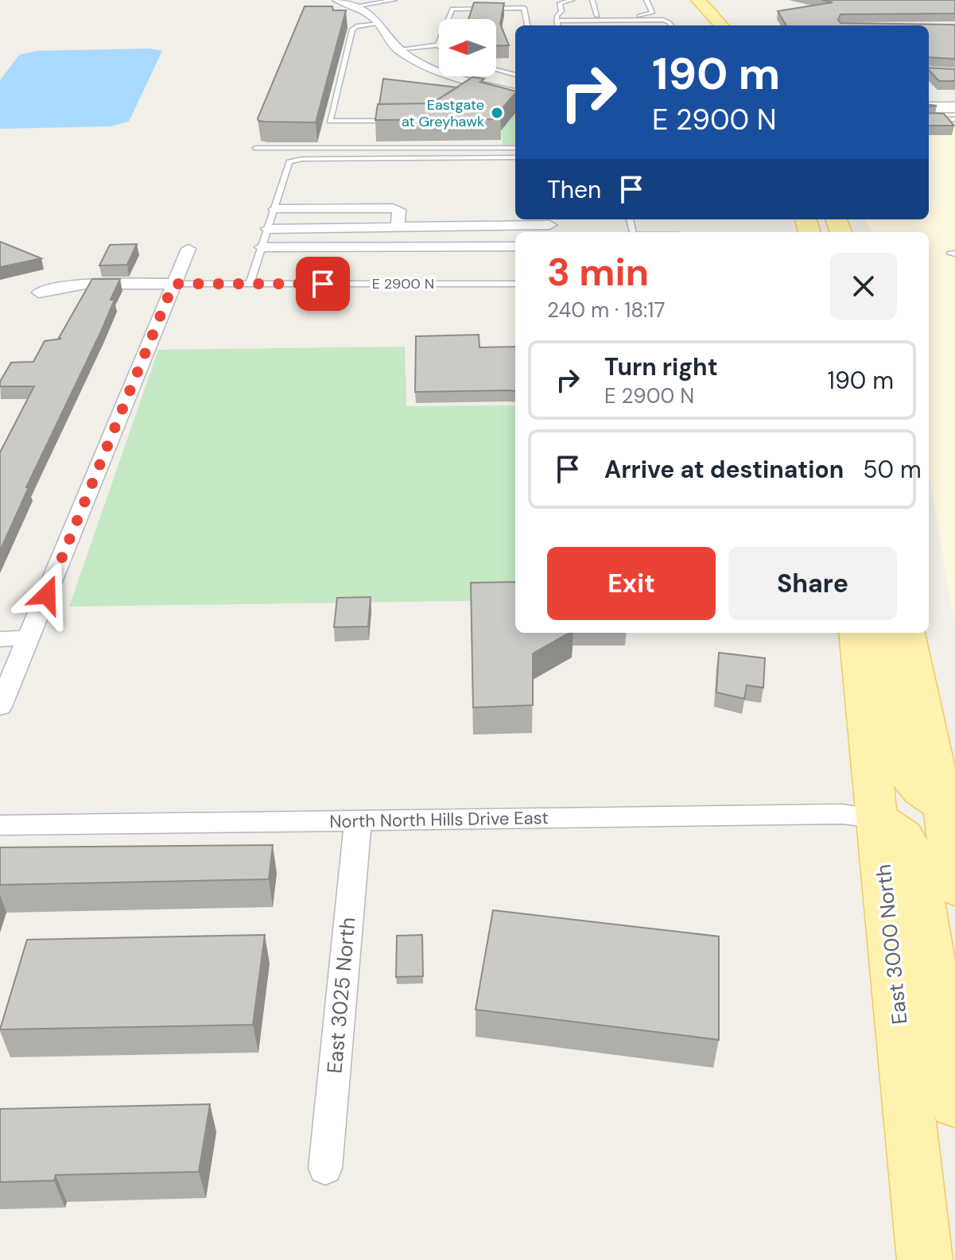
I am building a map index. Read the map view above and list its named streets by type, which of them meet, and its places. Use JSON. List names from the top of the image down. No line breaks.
{"streets":{"main road":["East 3000 North"],"street":["North North Hills Drive East","East 3025 North"],"lane":["E 2900 N"]},"crossings":[["North North Hills Drive East","East 3000 North"],["North North Hills Drive East","East 3025 North"]],"places":["Eastgate at Greyhawk"],"north":"left","page":{"turn":["190 m","E 2900 N"],"then":"Then","heading":["3 min","240 m · 18:17"],"list":[{"name":"Turn right","note":"E 2900 N","value":"190 m"},{"name":"Arrive at destination","value":"50 m"}],"buttons":["Exit","Share"]}}
